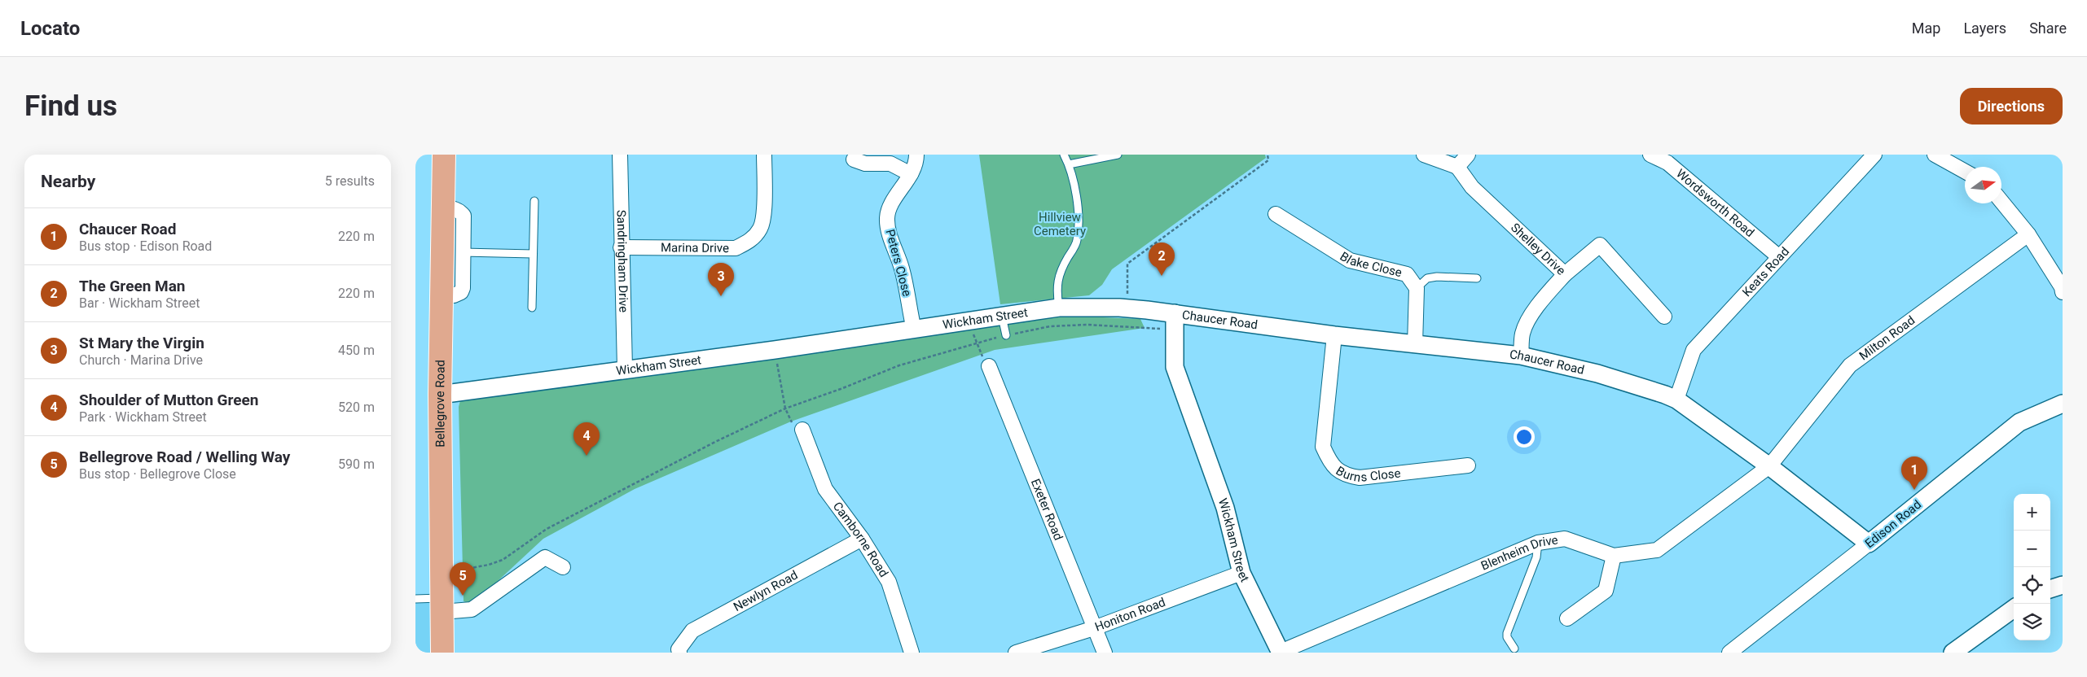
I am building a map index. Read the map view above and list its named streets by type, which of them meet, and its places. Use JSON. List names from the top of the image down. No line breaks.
{"streets":{"main road":["Bellegrove Road"],"street":["Wordsworth Road","Marina Drive","Shelley Drive","Sandringham Drive","Peters Close","Blake Close","Keats Road","Wickham Street","Chaucer Road","Milton Road","Burns Close","Exeter Road","Edison Road","Camborne Road","Blenheim Drive","Newlyn Road","Honiton Road"]},"crossings":[["Wordsworth Road","Keats Road"],["Marina Drive","Sandringham Drive"],["Shelley Drive","Chaucer Road"],["Sandringham Drive","Wickham Street"],["Peters Close","Wickham Street"],["Blake Close","Chaucer Road"],["Keats Road","Chaucer Road"],["Wickham Street","Chaucer Road"],["Wickham Street","Bellegrove Road"],["Wickham Street","Blenheim Drive"],["Wickham Street","Honiton Road"],["Chaucer Road","Milton Road"],["Chaucer Road","Burns Close"],["Chaucer Road","Edison Road"],["Chaucer Road","Blenheim Drive"],["Milton Road","Blenheim Drive"],["Exeter Road","Honiton Road"],["Camborne Road","Newlyn Road"]],"parks":["Hillview Cemetery"],"north":"right","page":{"header":"Locato","nav":["Map","Layers","Share"],"buttons":"Directions","title":"Find us","heading":["Nearby","5 results"],"list":[{"mark":"1","name":"Chaucer Road","note":"Bus stop · Edison Road","value":"220 m"},{"mark":"2","name":"The Green Man","note":"Bar · Wickham Street","value":"220 m"},{"mark":"3","name":"St Mary the Virgin","note":"Church · Marina Drive","value":"450 m"},{"mark":"4","name":"Shoulder of Mutton Green","note":"Park · Wickham Street","value":"520 m"},{"mark":"5","name":"Bellegrove Road / Welling Way","note":"Bus stop · Bellegrove Close","value":"590 m"}],"pins":["2","3","4","1","5"],"map_buttons":["+","−"]}}
